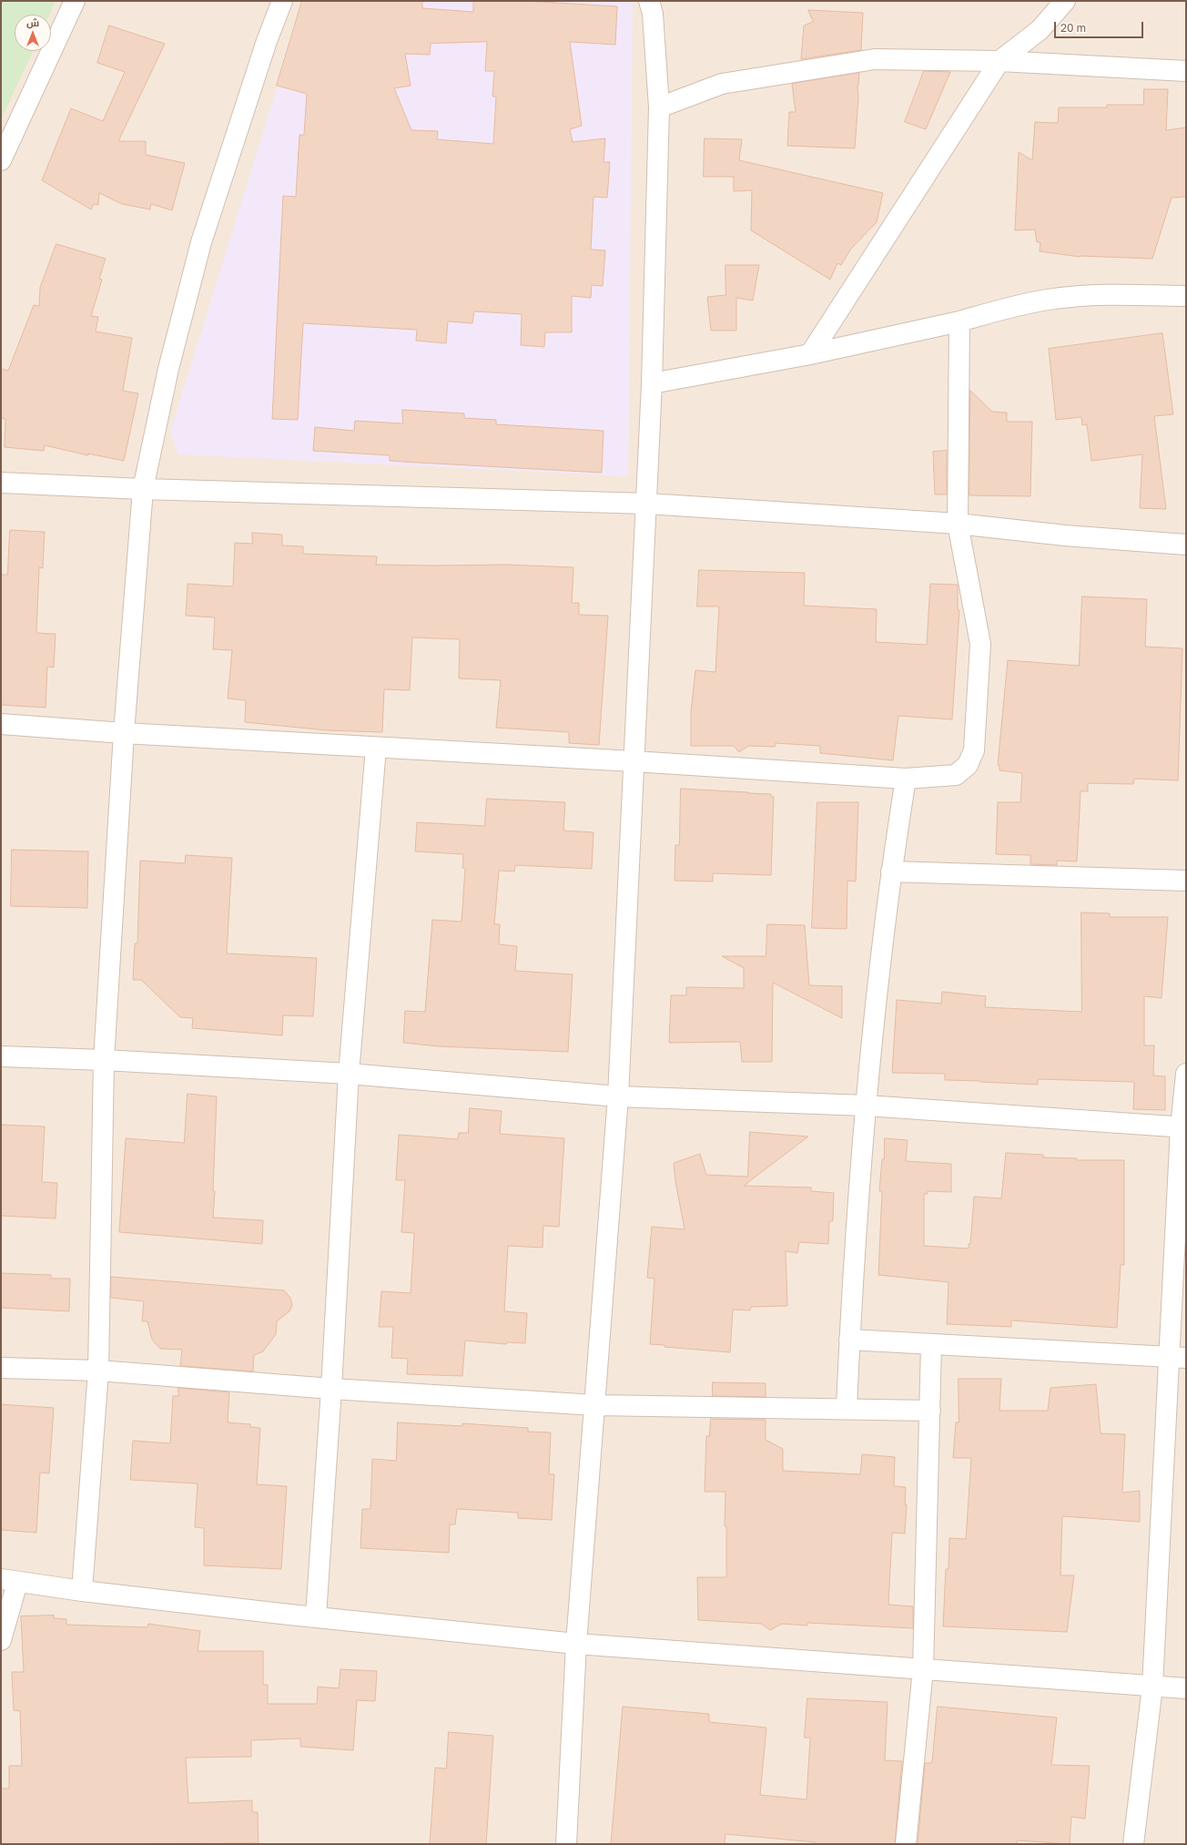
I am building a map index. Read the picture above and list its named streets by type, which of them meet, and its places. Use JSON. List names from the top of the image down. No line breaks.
{"scale_bar":"20 m","north":"top"}
